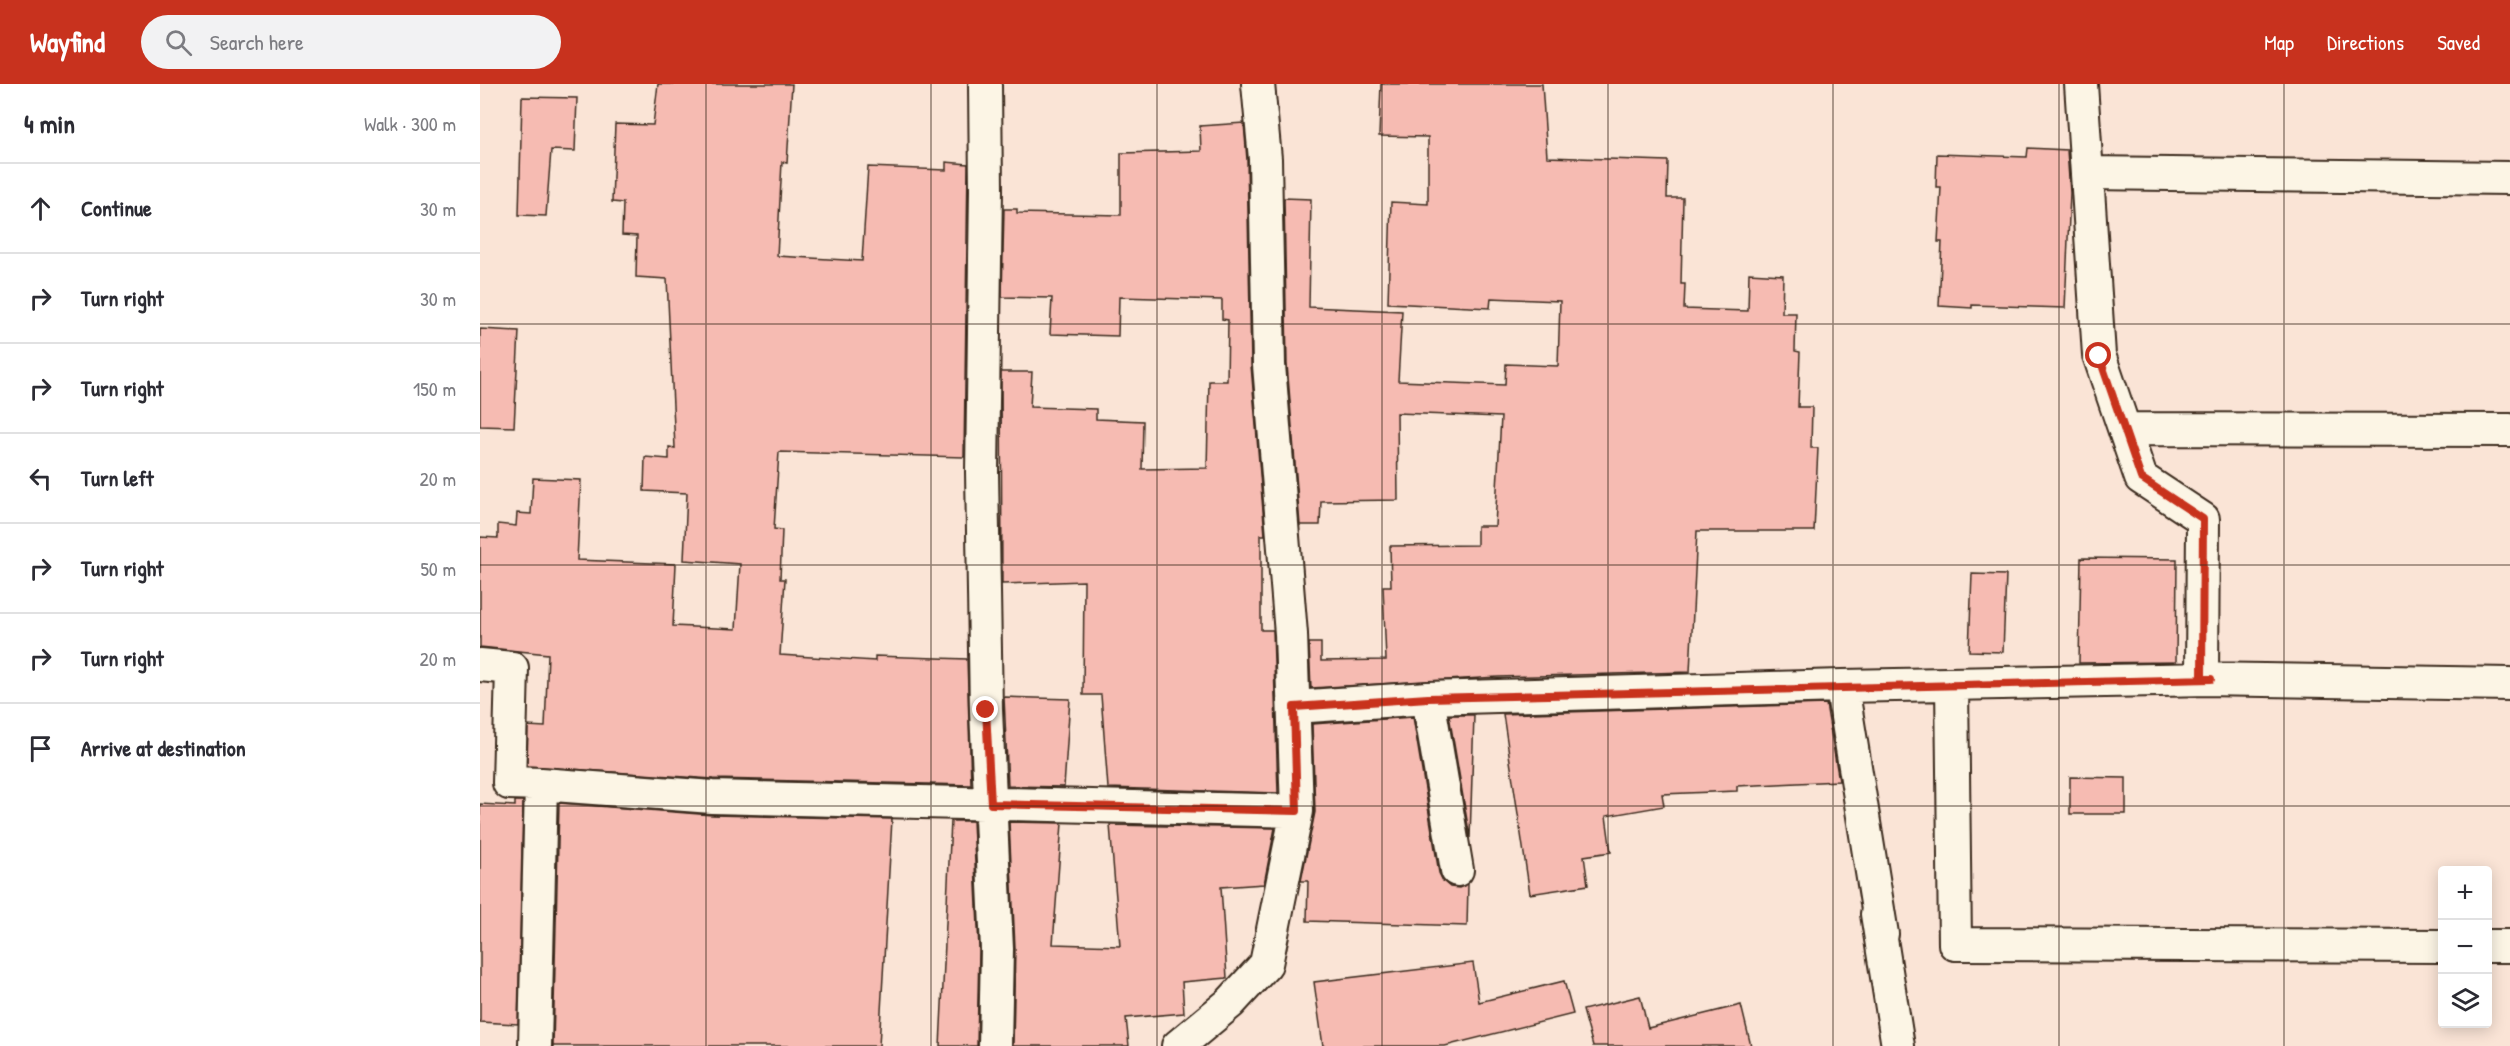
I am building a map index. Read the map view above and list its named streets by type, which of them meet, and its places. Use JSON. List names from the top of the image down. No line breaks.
{"page":{"header":"Wayfind","search":"Search here","nav":["Map","Directions","Saved"],"heading":["4 min","Walk · 300 m"],"list":[["Continue","30 m"],["Turn right","30 m"],["Turn right","150 m"],["Turn left","20 m"],["Turn right","50 m"],["Turn right","20 m"],"Arrive at destination"],"map_buttons":["+","−"]}}
